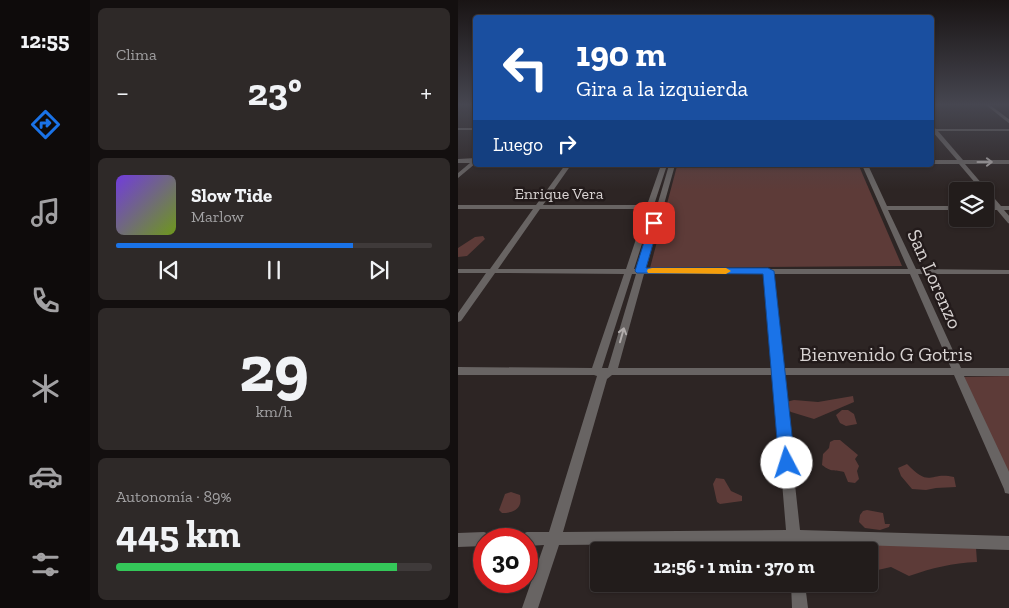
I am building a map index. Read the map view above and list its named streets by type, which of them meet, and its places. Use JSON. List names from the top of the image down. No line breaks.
{"streets":{"street":["Enrique Vera","San Lorenzo","Bienvenido G Gotris"]},"crossings":[["San Lorenzo","Bienvenido G Gotris"]],"page":{"tabs":"12:55","tile":["Clima",["29","km/h"],["Autonomía · 89%","445 km"]],"turn":["190 m","Gira a la izquierda"],"heat":["−","23°","+"],"then":"Luego","song":["Slow Tide","Marlow"],"limit":"30","trip":"12:56 · 1 min · 370 m"}}
